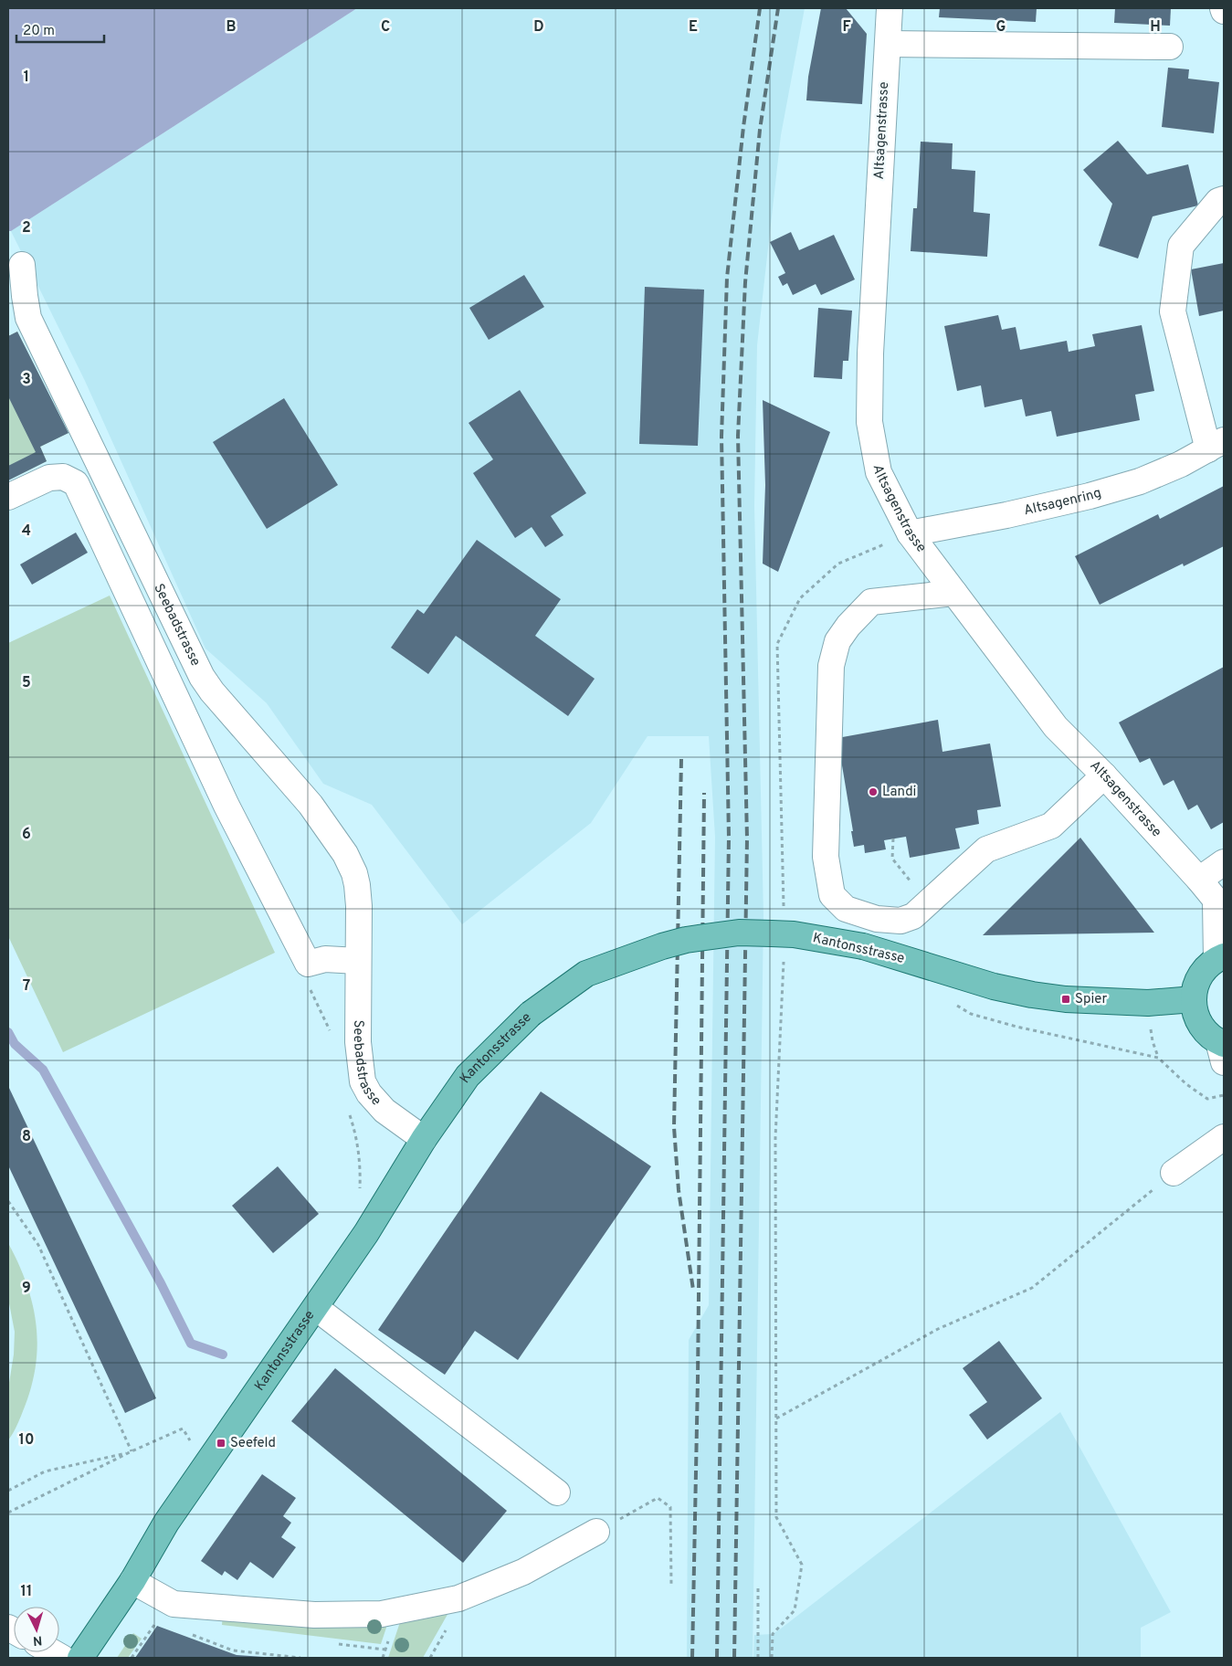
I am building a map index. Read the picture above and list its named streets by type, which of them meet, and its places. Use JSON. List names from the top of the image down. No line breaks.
{"streets":{"main road":["Kantonsstrasse"],"street":["Altsagenstrasse","Altsagenring","Seebadstrasse"]},"crossings":[["Altsagenstrasse","Altsagenring"],["Seebadstrasse","Kantonsstrasse"]],"places":{"other":["Landi"],"transit":["Spier","Seefeld"]},"scale_bar":"20 m","north":"bottom","grid":{"columns":["B","C","D","E","F","G","H"],"rows":["1","2","3","4","5","6","7","8","9","10","11"]}}
